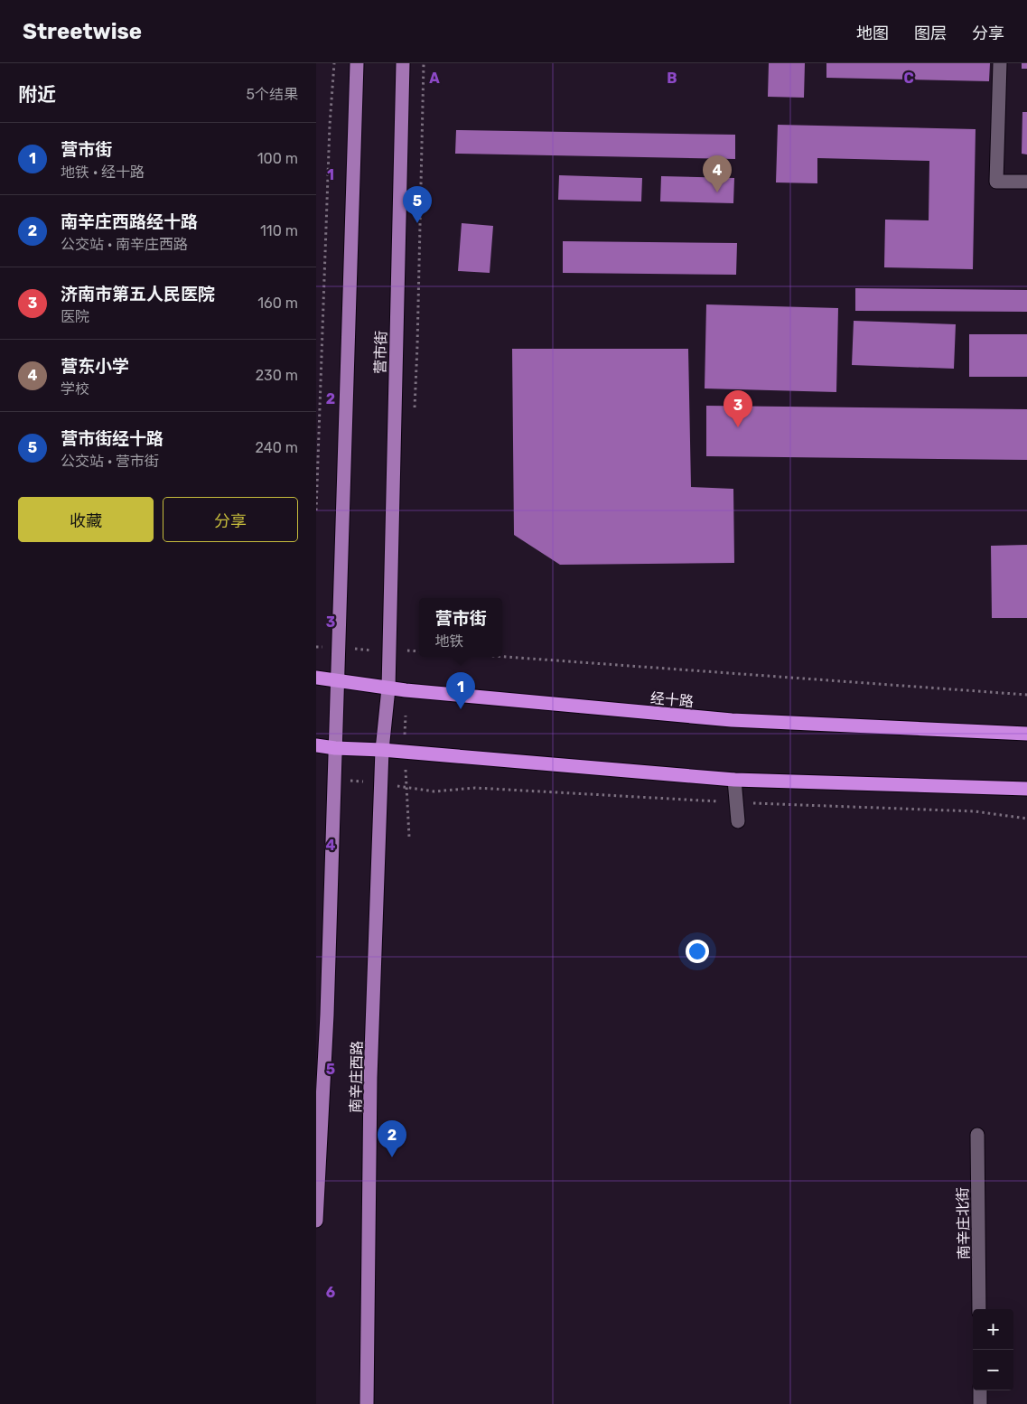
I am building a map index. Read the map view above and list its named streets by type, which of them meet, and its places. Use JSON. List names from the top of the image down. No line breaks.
{"streets":{"highway":["经十路"],"main road":["营市街","南辛庄西路"],"street":["南辛庄北街"]},"crossings":[["营市街","经十路"],["营市街","南辛庄西路"]],"page":{"header":"Streetwise","nav":["地图","图层","分享"],"heading":["附近","5个结果"],"list":[{"mark":"1","name":"营市街","note":"地铁 · 经十路","value":"100 m"},{"mark":"2","name":"南辛庄西路经十路","note":"公交站 · 南辛庄西路","value":"110 m"},{"mark":"3","name":"济南市第五人民医院","note":"医院","value":"160 m"},{"mark":"4","name":"营东小学","note":"学校","value":"230 m"},{"mark":"5","name":"营市街经十路","note":"公交站 · 营市街","value":"240 m"}],"pins":["4","5","3","1","2"],"buttons":["收藏","分享"],"popup":["营市街","地铁"],"map_buttons":["+","−"]},"grid":{"columns":["A","B","C"],"rows":["1","2","3","4","5","6"]}}
